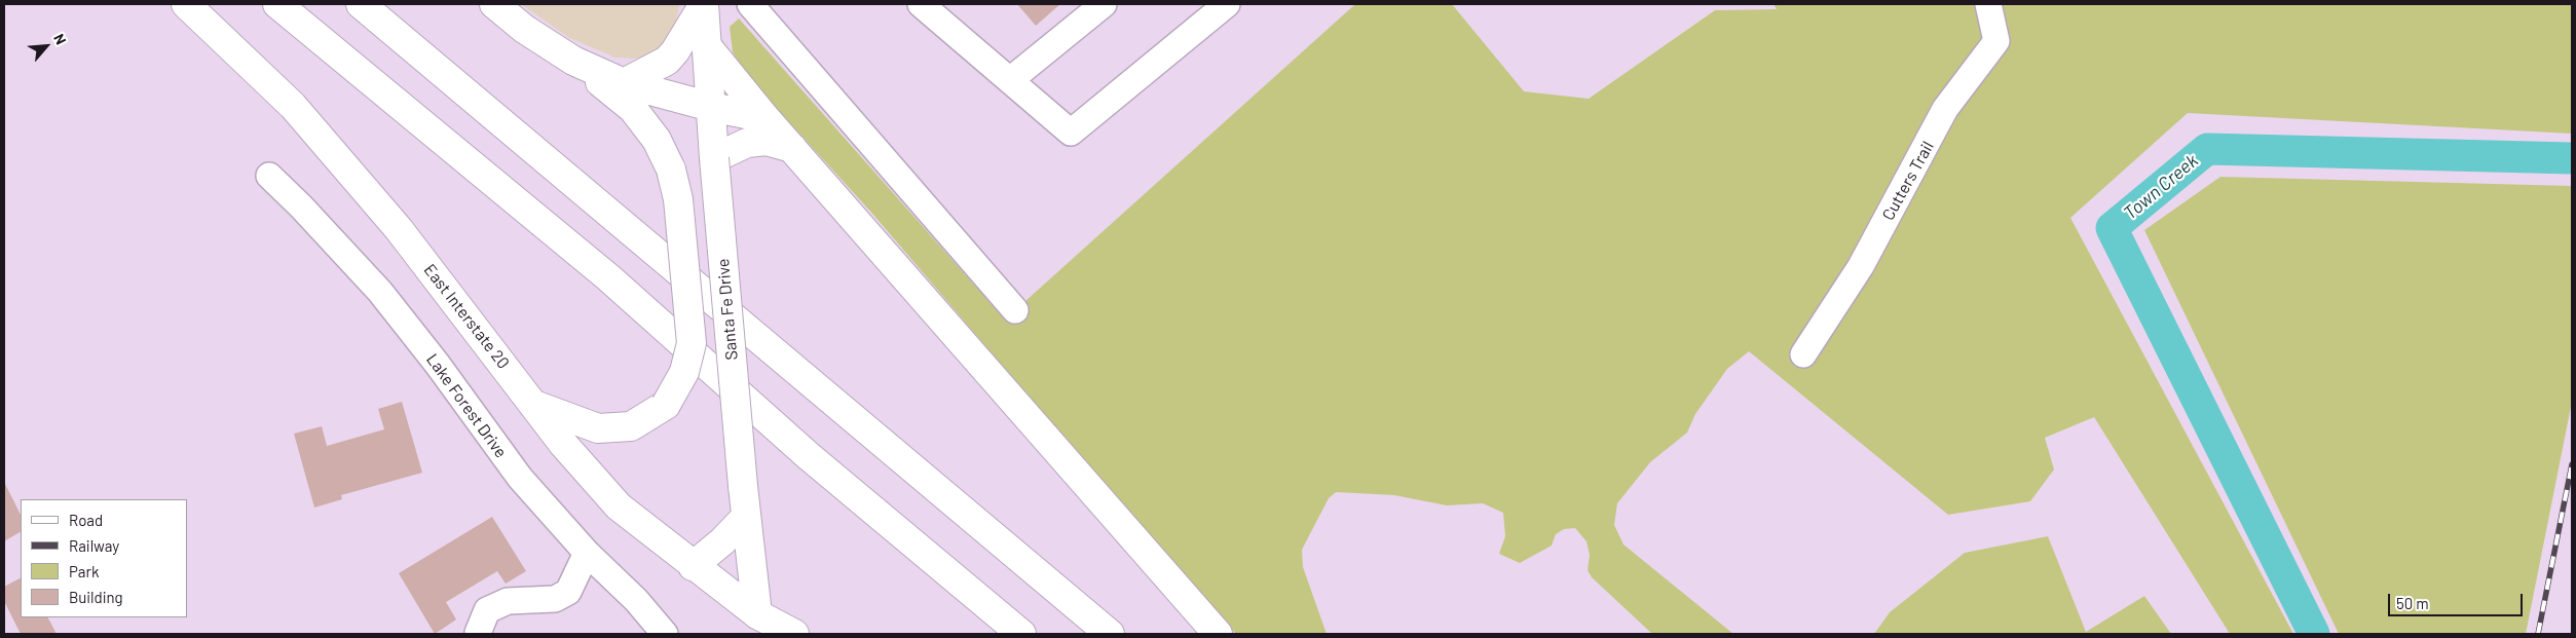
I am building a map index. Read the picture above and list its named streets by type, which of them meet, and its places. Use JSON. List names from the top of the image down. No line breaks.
{"streets":{"main road":["Santa Fe Drive","East Interstate 20"],"street":["Cutters Trail","Lake Forest Drive"]},"crossings":[["Santa Fe Drive","East Interstate 20"]],"water":["Town Creek"],"legend":["Road","Railway","Park","Building"],"scale_bar":"50 m","north":"top right"}
